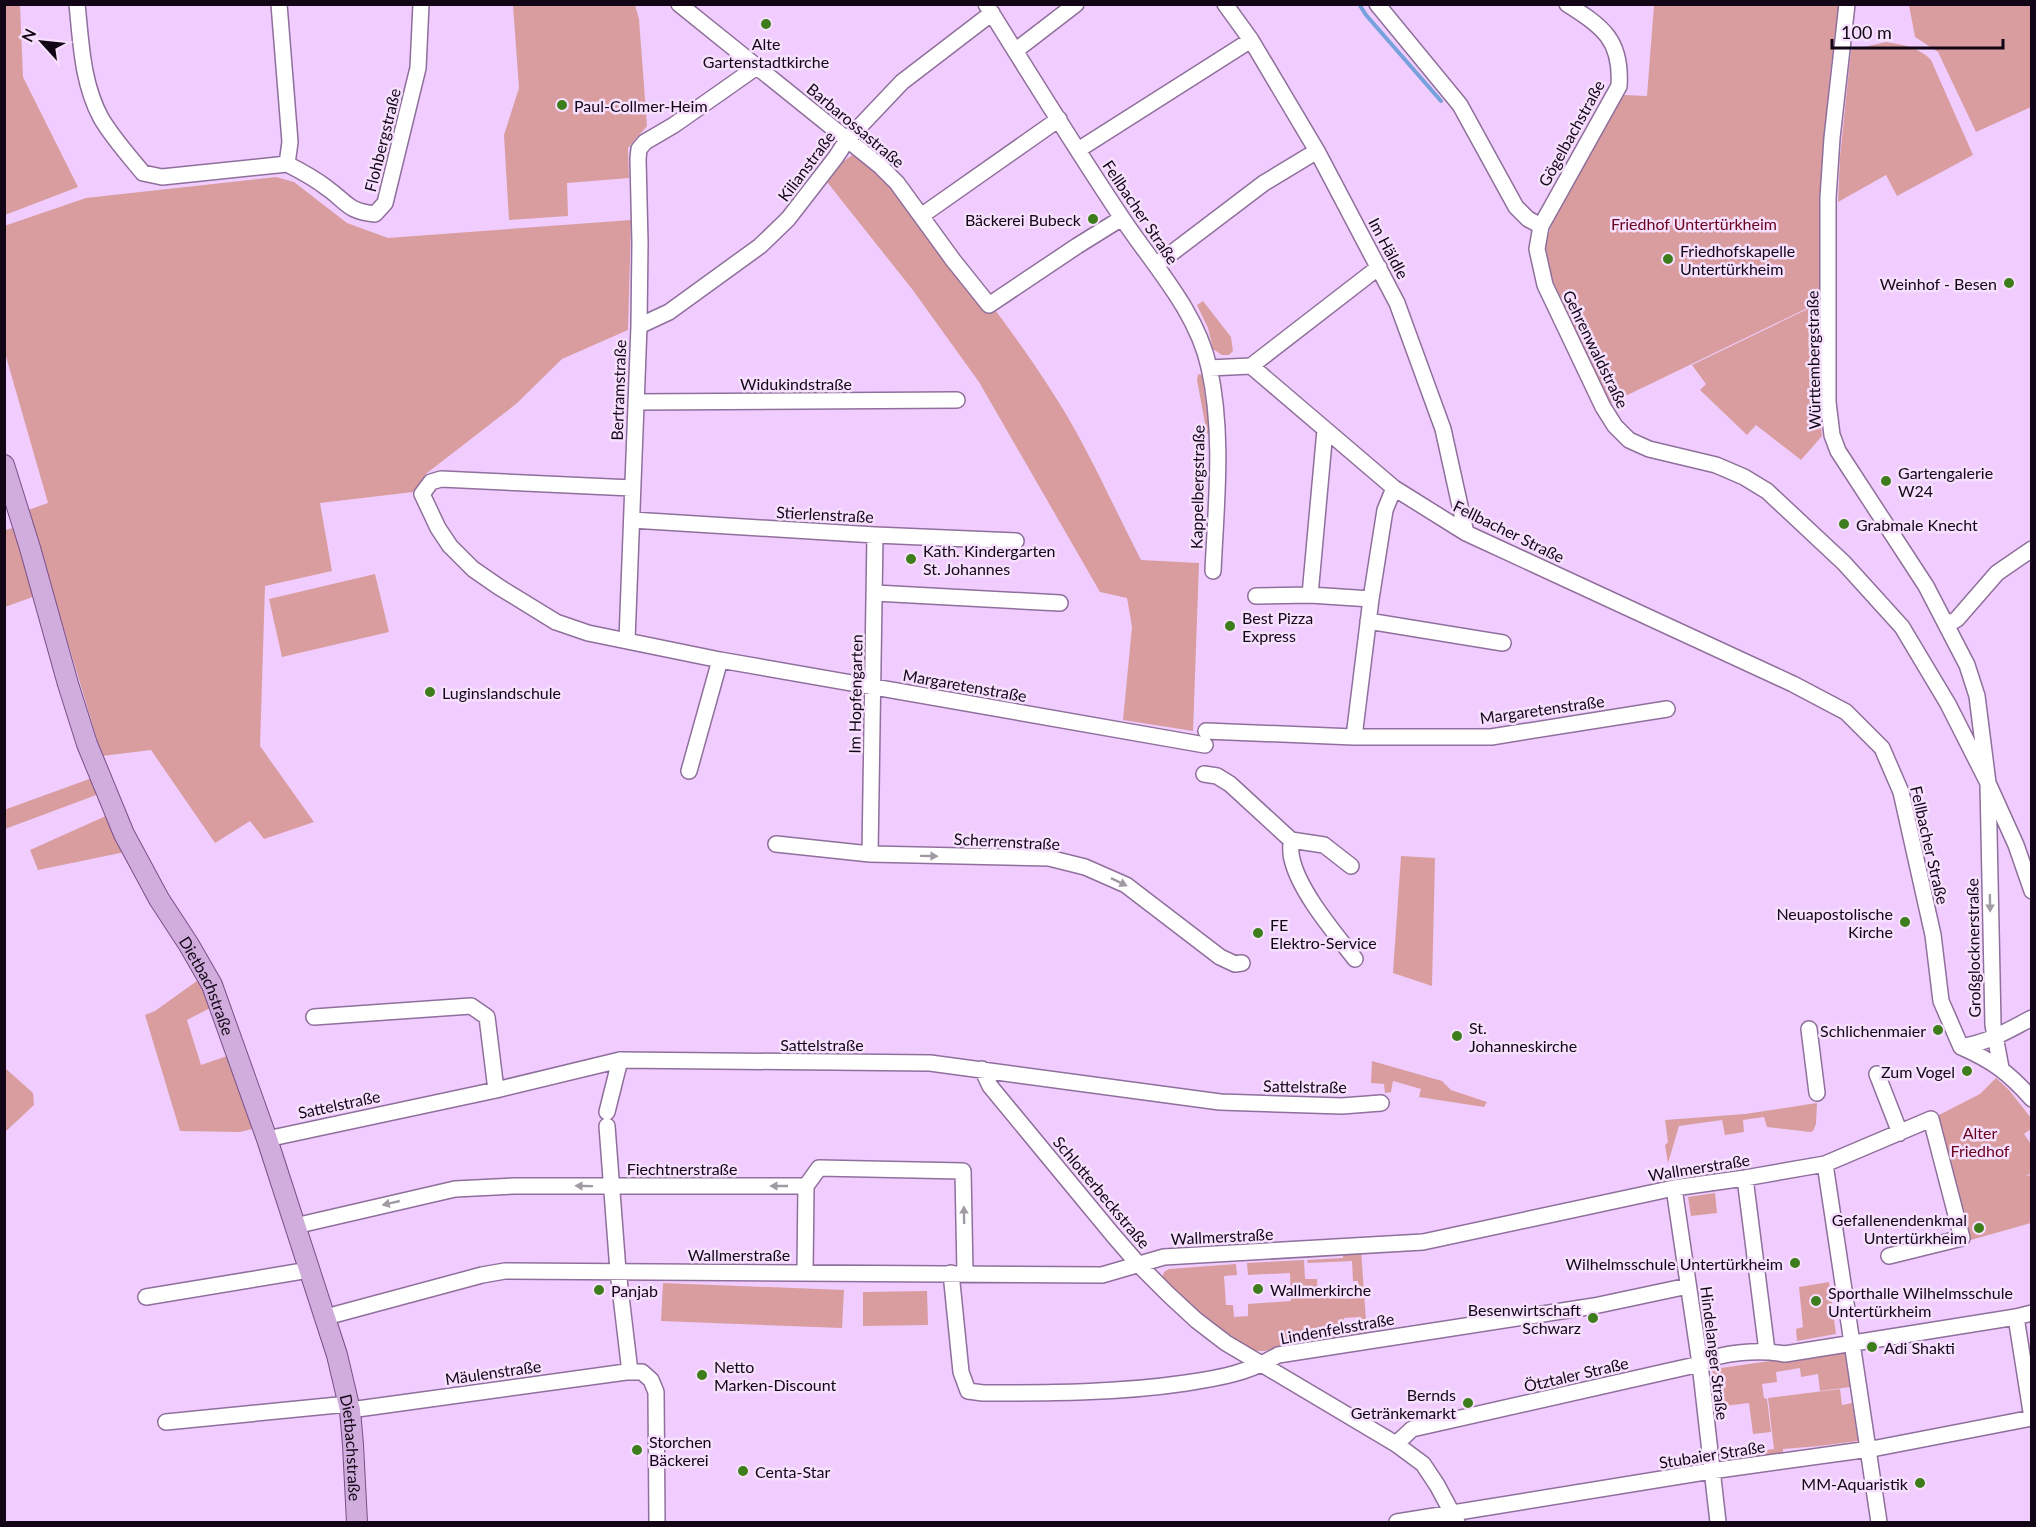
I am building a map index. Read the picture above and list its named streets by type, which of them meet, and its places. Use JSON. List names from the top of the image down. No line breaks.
{"streets":{"main road":["Dietbachstraße"],"street":["Barbarossastraße","Gögelbachstraße","Flohbergstraße","Kilianstraße","Fellbacher Straße","Im Häldle","Gehrenwaldstraße","Württembergstraße","Widukindstraße","Bertramstraße","Kappelbergstraße","Stierlenstraße","Margaretenstraße","Im Hopfengarten","Scherrenstraße","Großglocknerstraße","Sattelstraße","Wallmerstraße","Fiechtnerstraße","Schlotterbeckstraße","Lindenfelsstraße","Hindelanger Straße","Mäulenstraße","Ötztaler Straße","Stubaier Straße"]},"crossings":[["Barbarossastraße","Kilianstraße"],["Barbarossastraße","Fellbacher Straße"],["Barbarossastraße","Bertramstraße"],["Gögelbachstraße","Gehrenwaldstraße"],["Kilianstraße","Fellbacher Straße"],["Kilianstraße","Bertramstraße"],["Fellbacher Straße","Im Häldle"],["Fellbacher Straße","Kappelbergstraße"],["Gehrenwaldstraße","Württembergstraße"],["Gehrenwaldstraße","Großglocknerstraße"],["Württembergstraße","Großglocknerstraße"],["Widukindstraße","Bertramstraße"],["Bertramstraße","Stierlenstraße"],["Bertramstraße","Margaretenstraße"],["Stierlenstraße","Im Hopfengarten"],["Margaretenstraße","Im Hopfengarten"],["Im Hopfengarten","Scherrenstraße"],["Dietbachstraße","Sattelstraße"],["Dietbachstraße","Wallmerstraße"],["Dietbachstraße","Fiechtnerstraße"],["Dietbachstraße","Mäulenstraße"],["Sattelstraße","Schlotterbeckstraße"],["Wallmerstraße","Schlotterbeckstraße"],["Wallmerstraße","Lindenfelsstraße"],["Wallmerstraße","Hindelanger Straße"],["Schlotterbeckstraße","Lindenfelsstraße"],["Schlotterbeckstraße","Ötztaler Straße"],["Schlotterbeckstraße","Stubaier Straße"],["Lindenfelsstraße","Hindelanger Straße"],["Hindelanger Straße","Ötztaler Straße"],["Hindelanger Straße","Stubaier Straße"]],"one_way":["Scherrenstraße","Großglocknerstraße","Fiechtnerstraße"],"parks":["Friedhof Untertürkheim","Alter Friedhof"],"places":["Alte Gartenstadtkirche","Paul-Collmer-Heim","Bäckerei Bubeck","Friedhofskapelle Untertürkheim","Weinhof - Besen","Gartengalerie W24","Grabmale Knecht","Kath. Kindergarten St. Johannes","Best Pizza Express","Luginslandschule","Neuapostolische Kirche","FE Elektro-Service","Schlichenmaier","St. Johanneskirche","Zum Vogel","Gefallenendenkmal Untertürkheim","Wilhelmsschule Untertürkheim","Wallmerkirche","Panjab","Sporthalle Wilhelmsschule Untertürkheim","Besenwirtschaft Schwarz","Adi Shakti","Netto Marken-Discount","Bernds Getränkemarkt","Storchen Bäckerei","Centa-Star","MM-Aquaristik"],"scale_bar":"100 m","north":"top left"}
